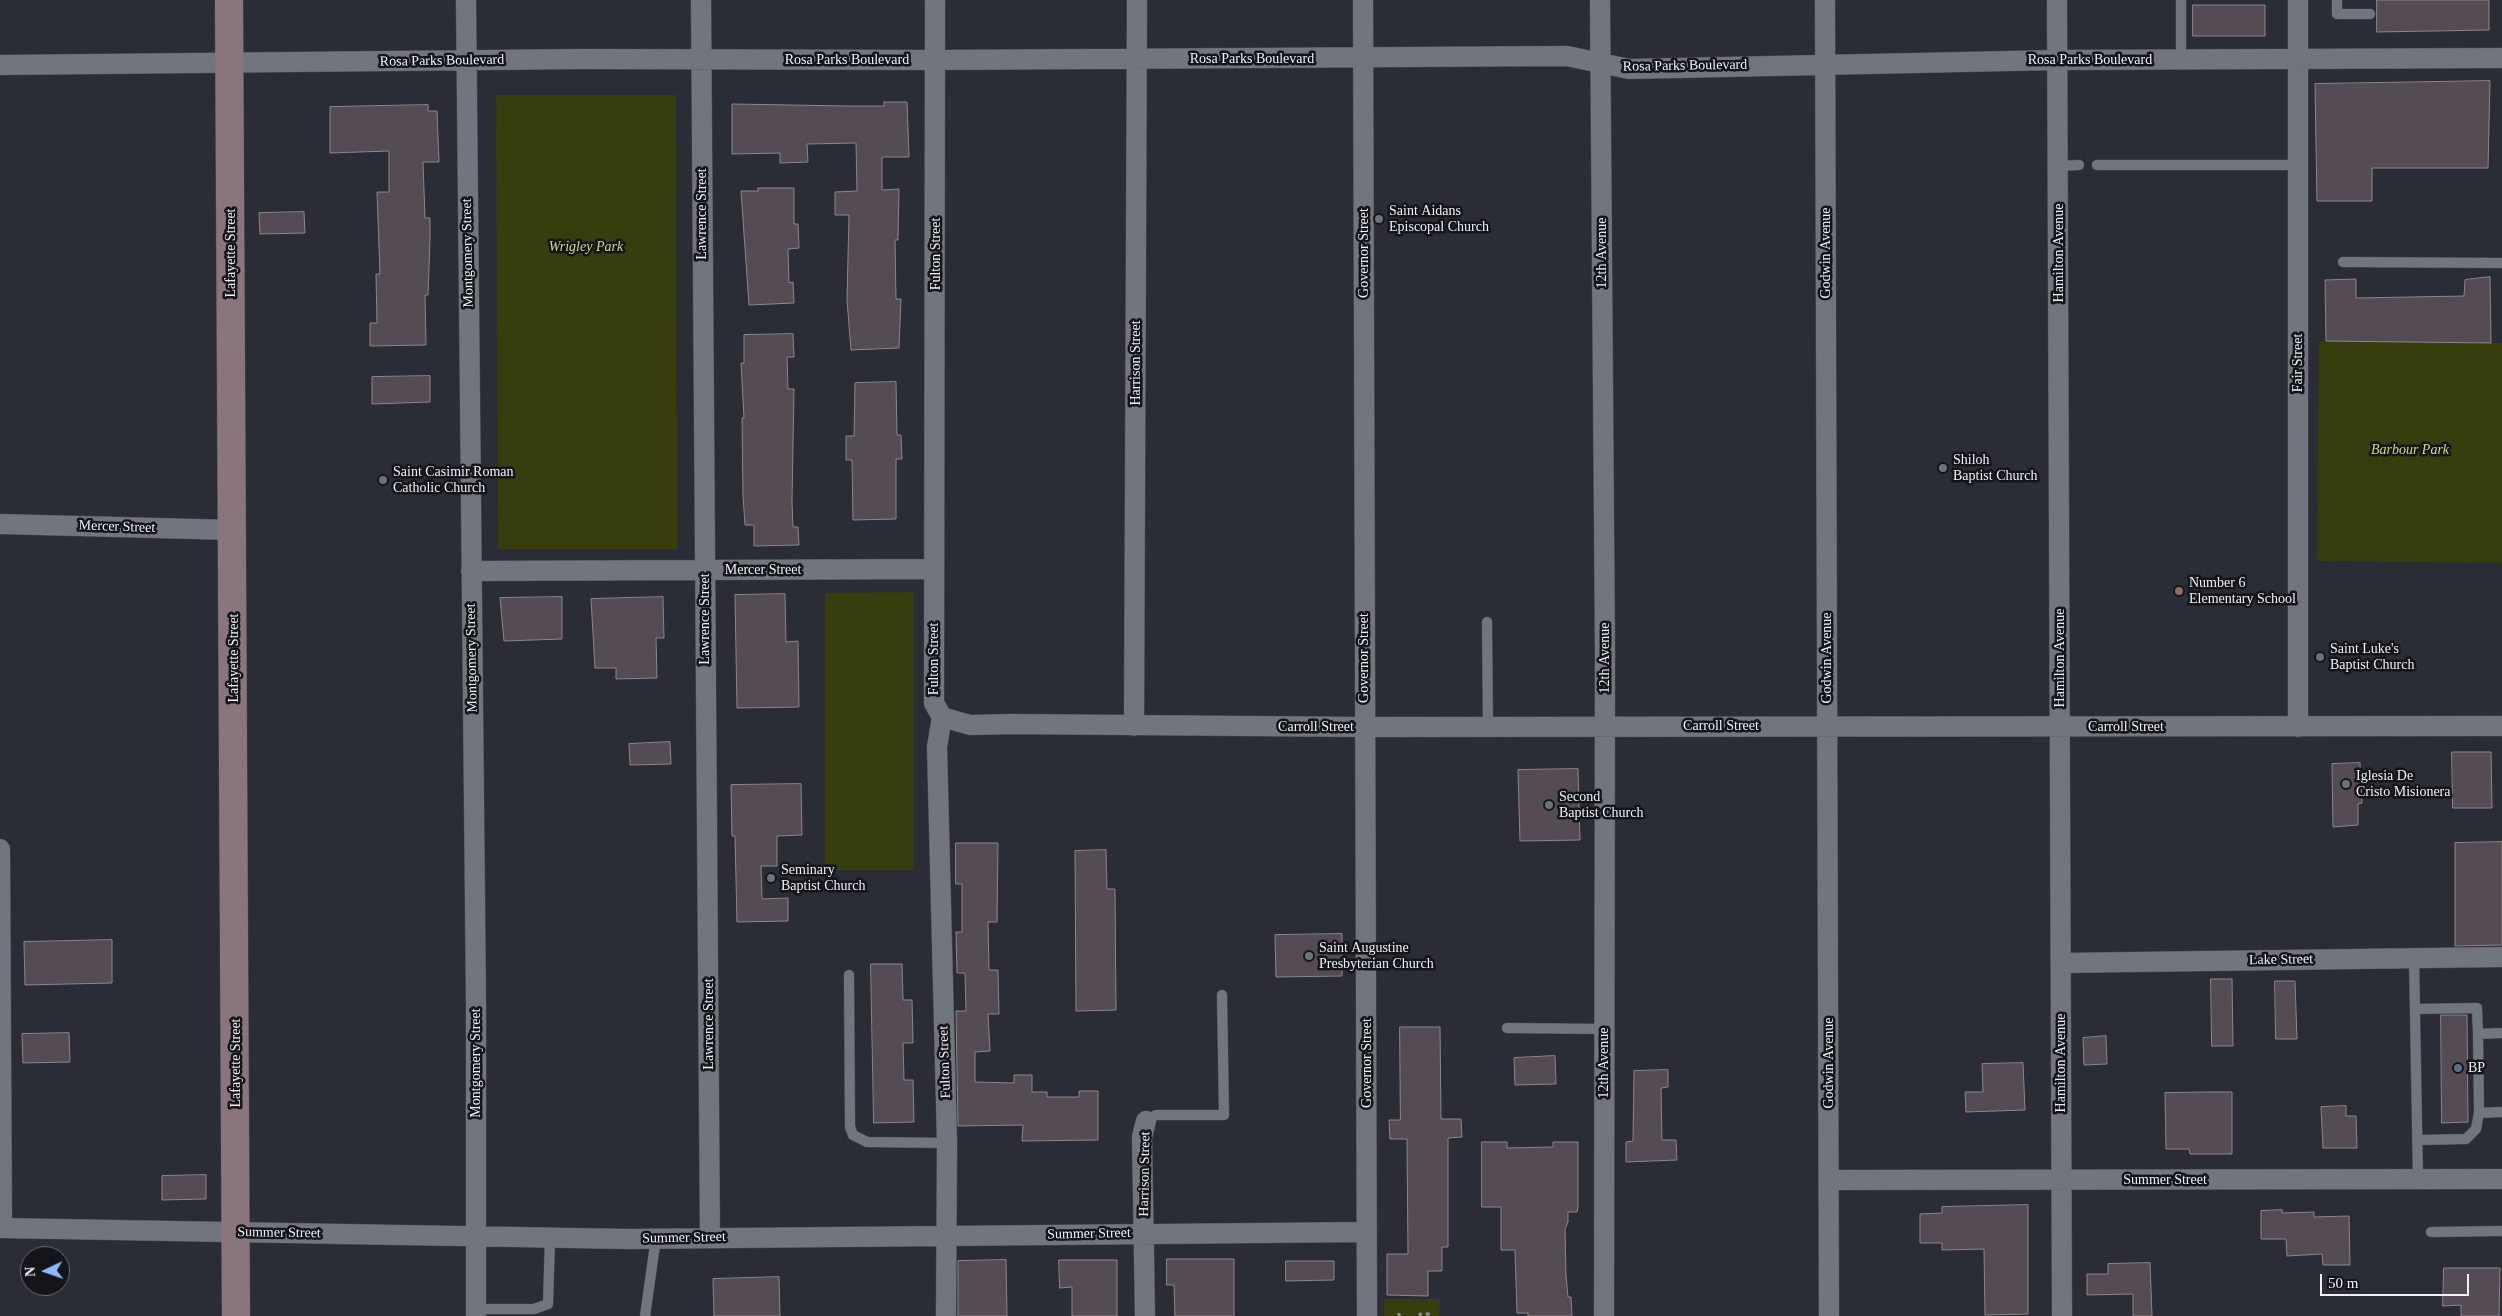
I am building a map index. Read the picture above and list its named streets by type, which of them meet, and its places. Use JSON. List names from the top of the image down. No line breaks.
{"streets":{"main road":["Lafayette Street"],"street":["Rosa Parks Boulevard","Lawrence Street","Montgomery Street","Governor Street","12th Avenue","Godwin Avenue","Hamilton Avenue","Fulton Street","Harrison Street","Fair Street","Mercer Street","Carroll Street","Lake Street","Summer Street"]},"crossings":[["Rosa Parks Boulevard","Lawrence Street"],["Rosa Parks Boulevard","Lafayette Street"],["Rosa Parks Boulevard","Montgomery Street"],["Rosa Parks Boulevard","Governor Street"],["Rosa Parks Boulevard","12th Avenue"],["Rosa Parks Boulevard","Godwin Avenue"],["Rosa Parks Boulevard","Hamilton Avenue"],["Rosa Parks Boulevard","Fulton Street"],["Rosa Parks Boulevard","Harrison Street"],["Rosa Parks Boulevard","Fair Street"],["Lawrence Street","Mercer Street"],["Lawrence Street","Summer Street"],["Lafayette Street","Mercer Street"],["Lafayette Street","Summer Street"],["Montgomery Street","Mercer Street"],["Montgomery Street","Summer Street"],["Governor Street","Carroll Street"],["Governor Street","Summer Street"],["12th Avenue","Carroll Street"],["Godwin Avenue","Carroll Street"],["Godwin Avenue","Summer Street"],["Hamilton Avenue","Carroll Street"],["Hamilton Avenue","Lake Street"],["Hamilton Avenue","Summer Street"],["Fulton Street","Mercer Street"],["Fulton Street","Carroll Street"],["Fulton Street","Summer Street"],["Harrison Street","Carroll Street"],["Harrison Street","Summer Street"],["Fair Street","Carroll Street"]],"parks":["Wrigley Park","Barbour Park"],"places":["Saint Aidans Episcopal Church","Shiloh Baptist Church","Saint Casimir Roman Catholic Church","Number 6 Elementary School","Saint Luke's Baptist Church","Iglesia De Cristo Misionera","Second Baptist Church","Seminary Baptist Church","Saint Augustine Presbyterian Church","BP"],"scale_bar":"50 m","north":"left"}
